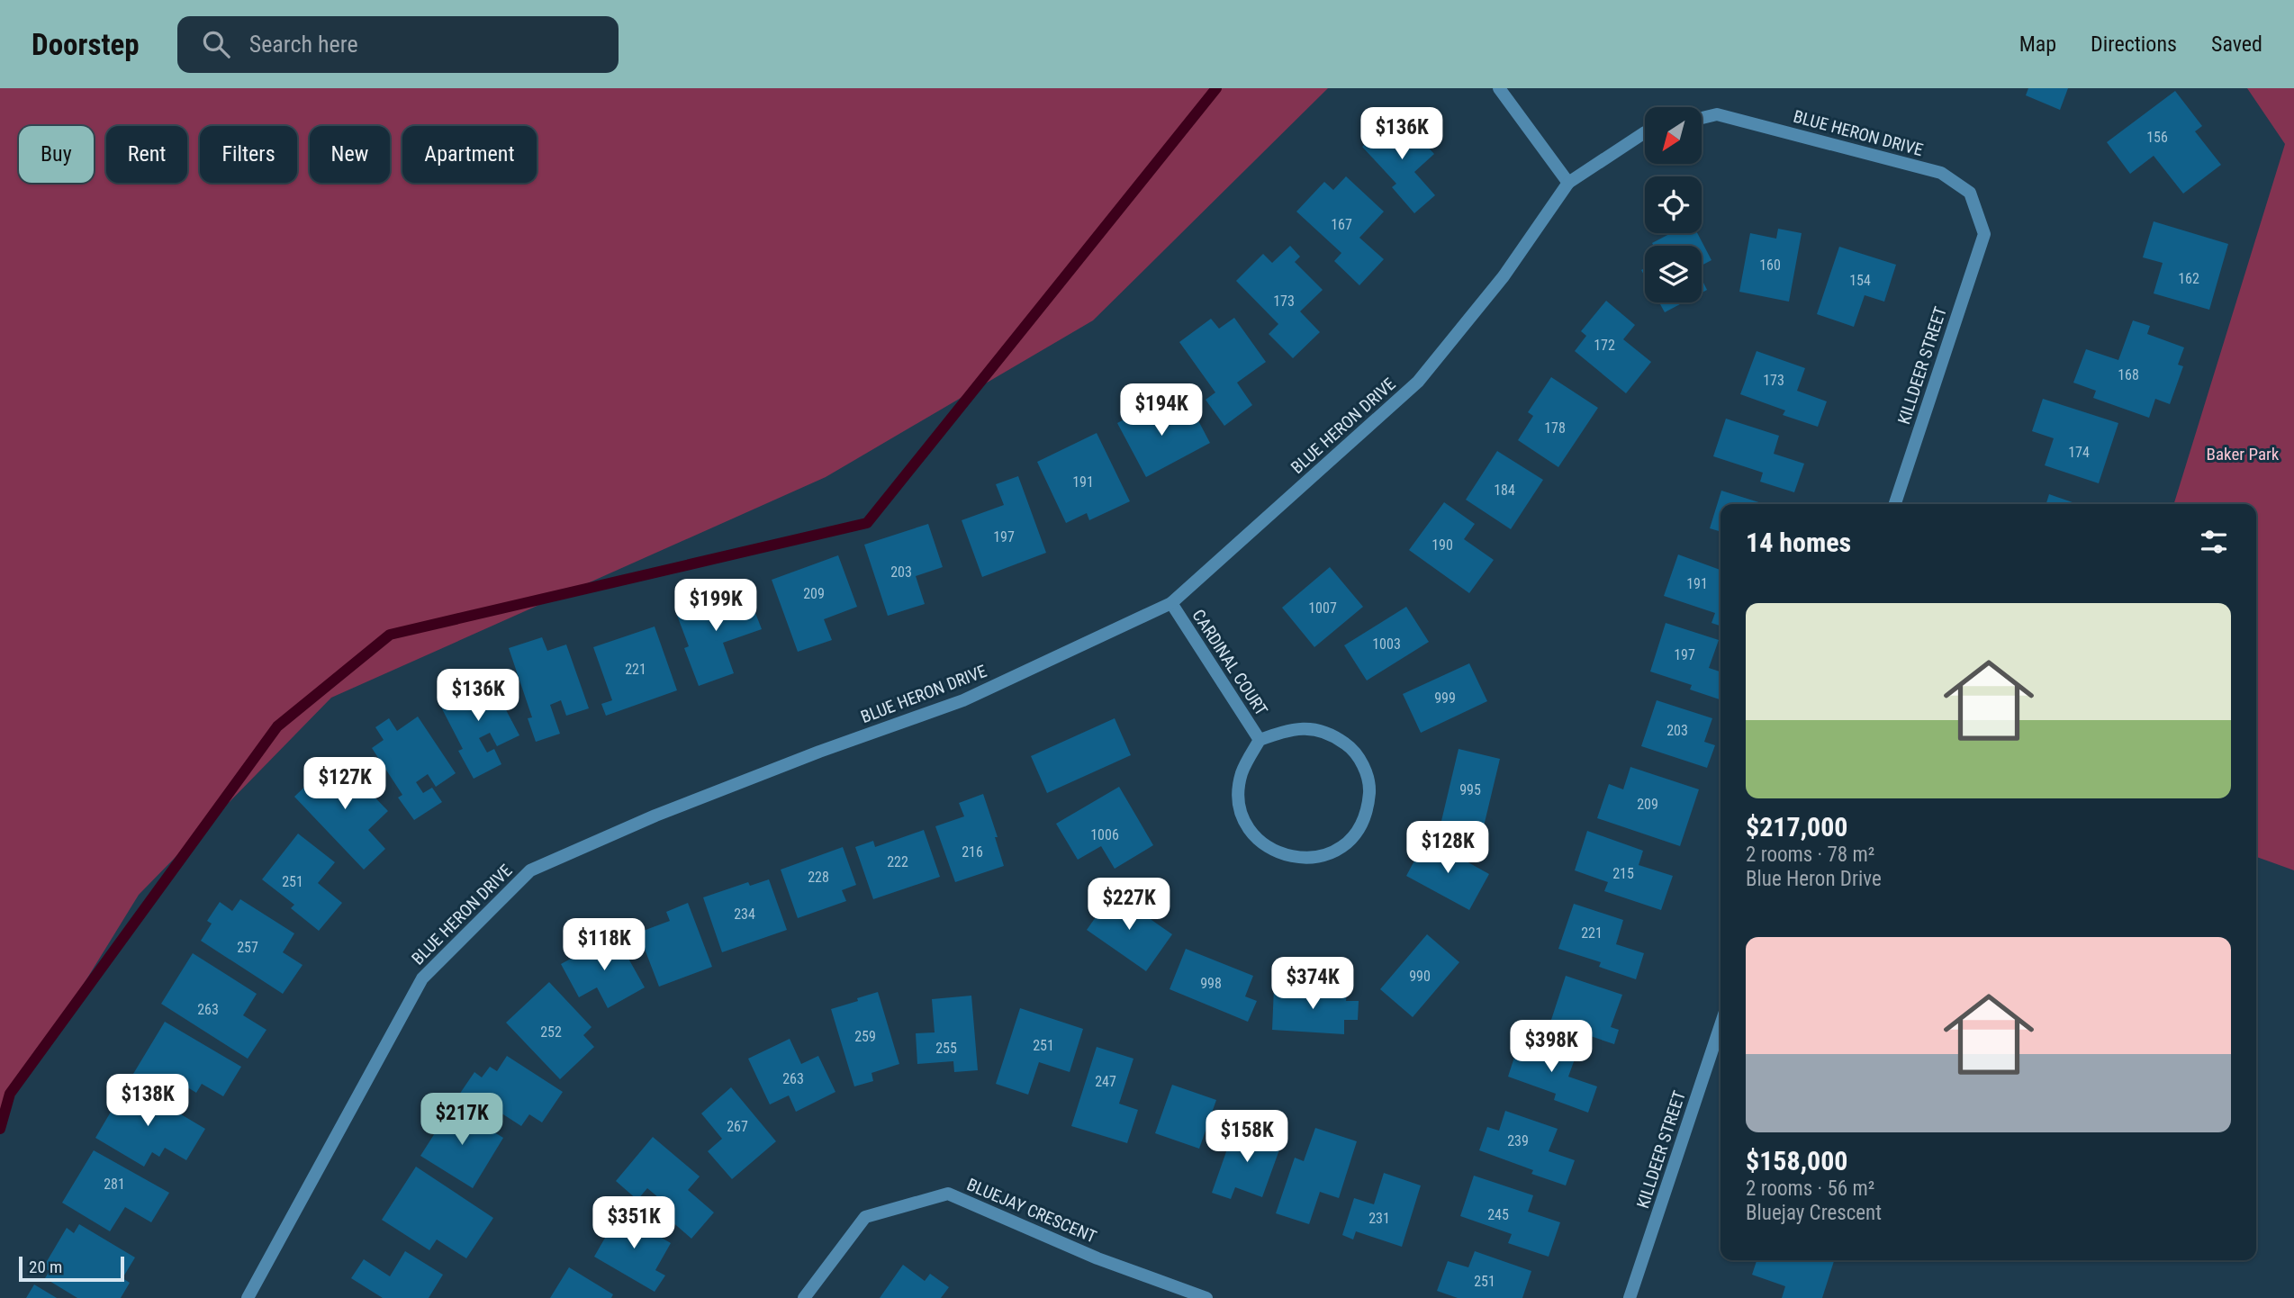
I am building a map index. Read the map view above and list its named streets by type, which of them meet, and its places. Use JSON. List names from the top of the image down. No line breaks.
{"streets":{"street":["BLUE HERON DRIVE","KILLDEER STREET","CARDINAL COURT","BLUEJAY CRESCENT"]},"crossings":[["BLUE HERON DRIVE","KILLDEER STREET"],["BLUE HERON DRIVE","CARDINAL COURT"]],"parks":["Baker Park"],"house_numbers":["156","167","160","162","154","173","172","168","173","178","174","191","184","197","190","203","191","209","1007","1003","197","221","999","203","995","209","1006","216","222","215","228","251","234","221","257","990","998","263","252","259","251","255","263","247","267","239","281","245","231","251"],"scale_bar":"20 m","north":"bottom left","page":{"header":"Doorstep","search":"Search here","nav":["Map","Directions","Saved"],"price":["$136K","$194K","$199K","$136K","$127K","$128K","$227K","$118K","$374K","$398K","$138K","$217K","$158K","$351K"],"chip":["Buy","Rent","Filters","New","Apartment"],"heading":"14 homes","list":[{"name":"$217,000","note":"2 rooms · 78 m² · Blue Heron Drive"},{"name":"$158,000","note":"2 rooms · 56 m² · Bluejay Crescent"}],"scale":"20 m"}}
